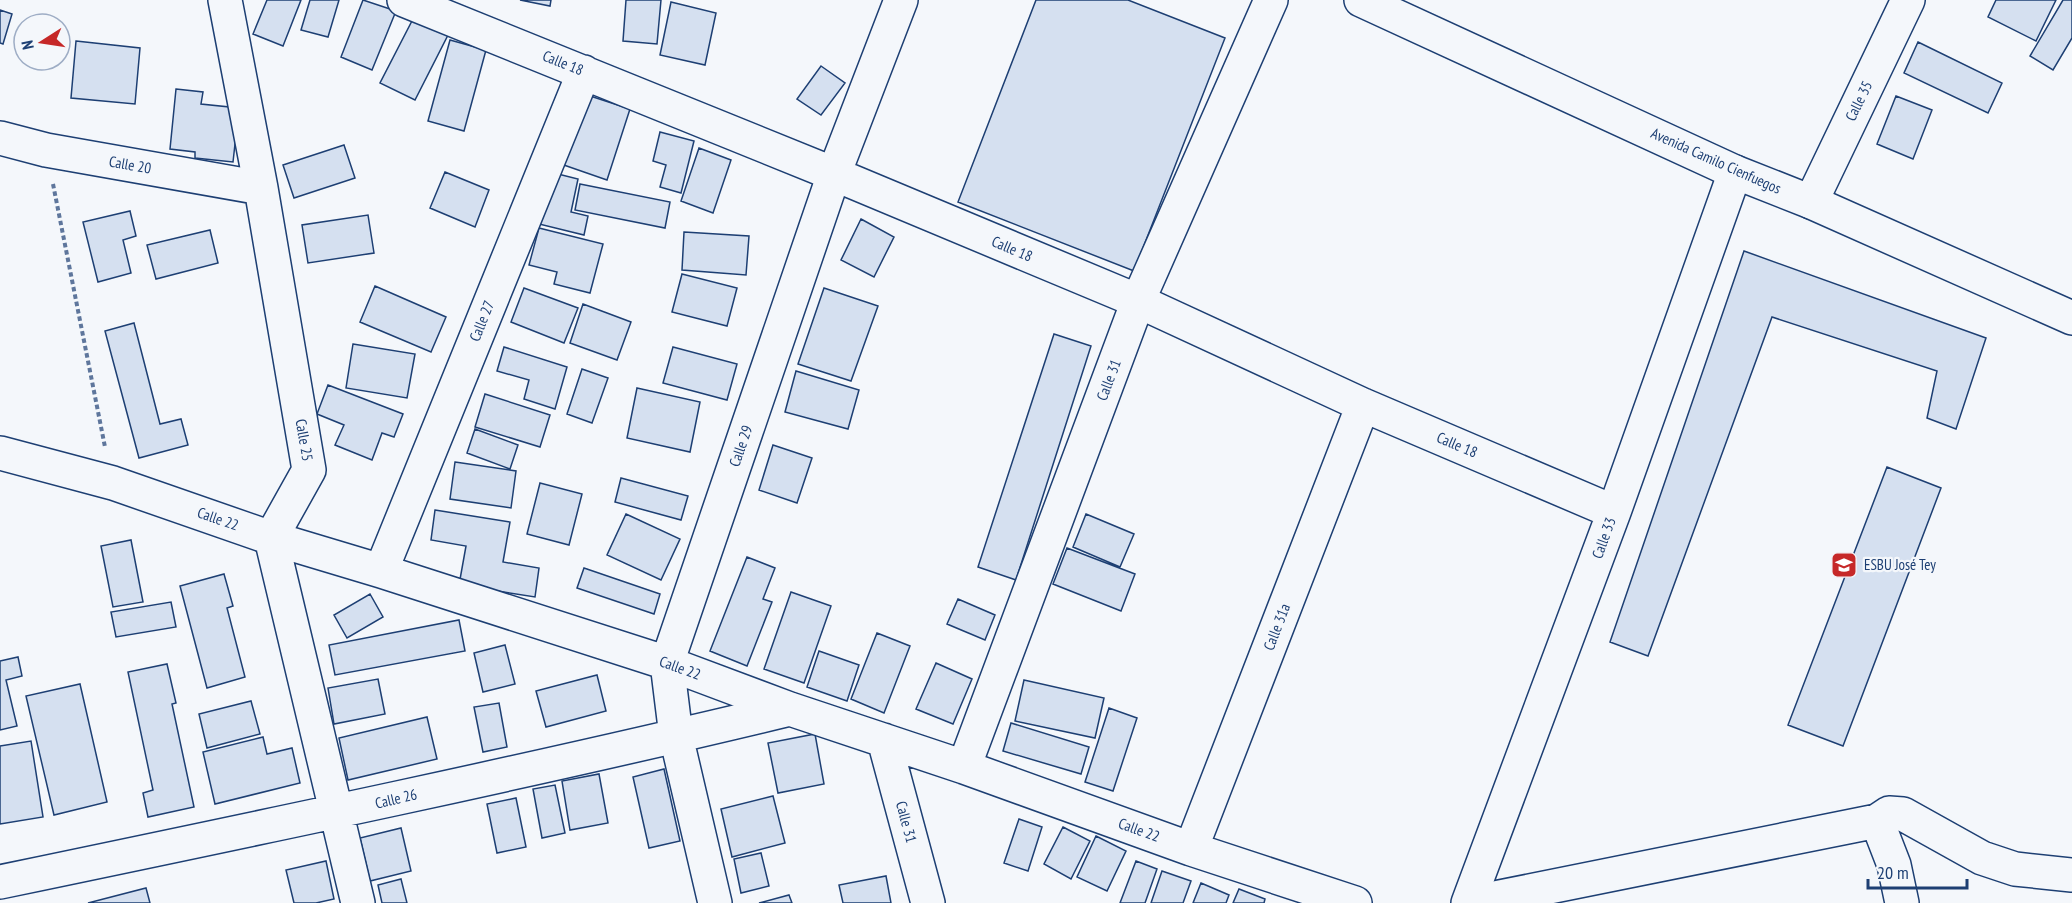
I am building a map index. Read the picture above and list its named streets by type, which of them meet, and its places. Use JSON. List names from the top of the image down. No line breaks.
{"streets":{"street":["Calle 18","Calle 35","Avenida Camilo Cienfuegos","Calle 20","Calle 27","Calle 31","Calle 25","Calle 29","Calle 22","Calle 33","Calle 31a","Calle 26"]},"crossings":[["Calle 18","Calle 27"],["Calle 18","Calle 31"],["Calle 18","Calle 29"],["Calle 18","Calle 33"],["Calle 18","Calle 31a"],["Calle 35","Avenida Camilo Cienfuegos"],["Avenida Camilo Cienfuegos","Calle 33"],["Calle 20","Calle 25"],["Calle 27","Calle 22"],["Calle 31","Calle 22"],["Calle 25","Calle 22"],["Calle 29","Calle 22"],["Calle 29","Calle 26"],["Calle 22","Calle 31a"],["Calle 22","Calle 26"]],"places":{"school or university":["ESBU José Tey"]},"scale_bar":"20 m","north":"left"}
